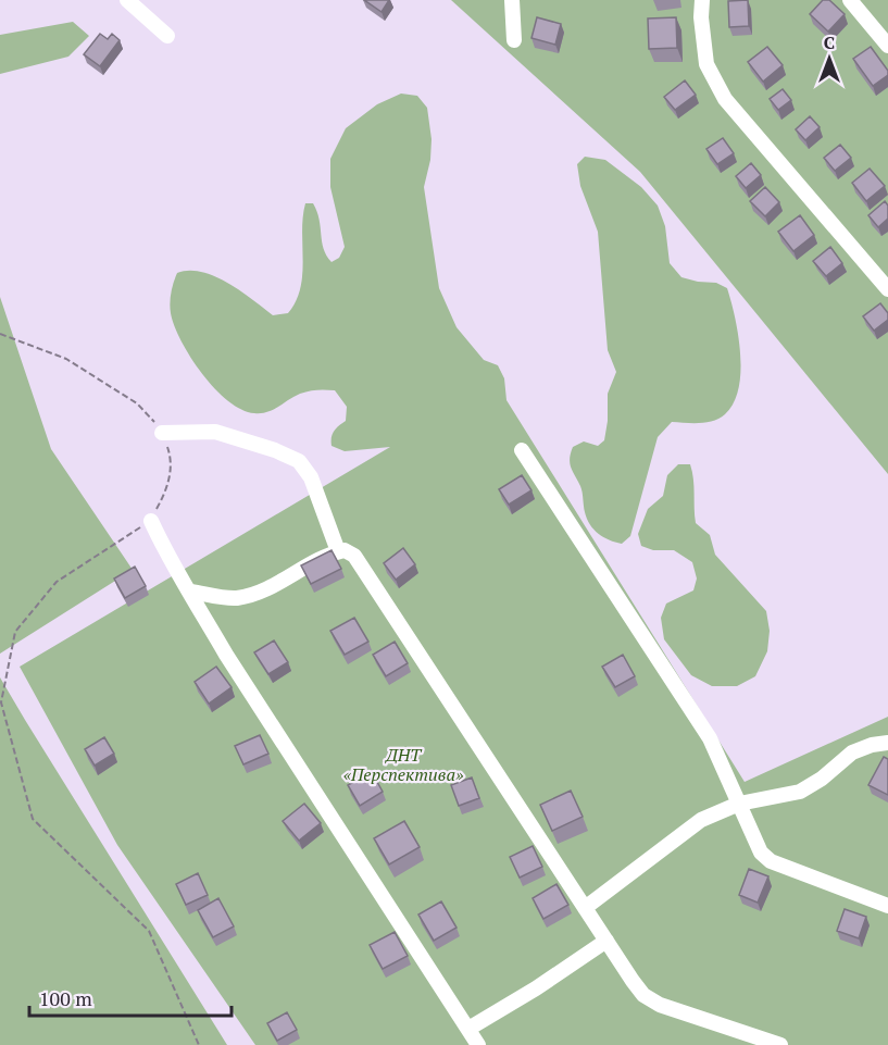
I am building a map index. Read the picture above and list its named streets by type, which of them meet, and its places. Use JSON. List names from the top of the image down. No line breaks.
{"parks":["ДНТ «Перспектива»"],"scale_bar":"100 m","north":"top"}
